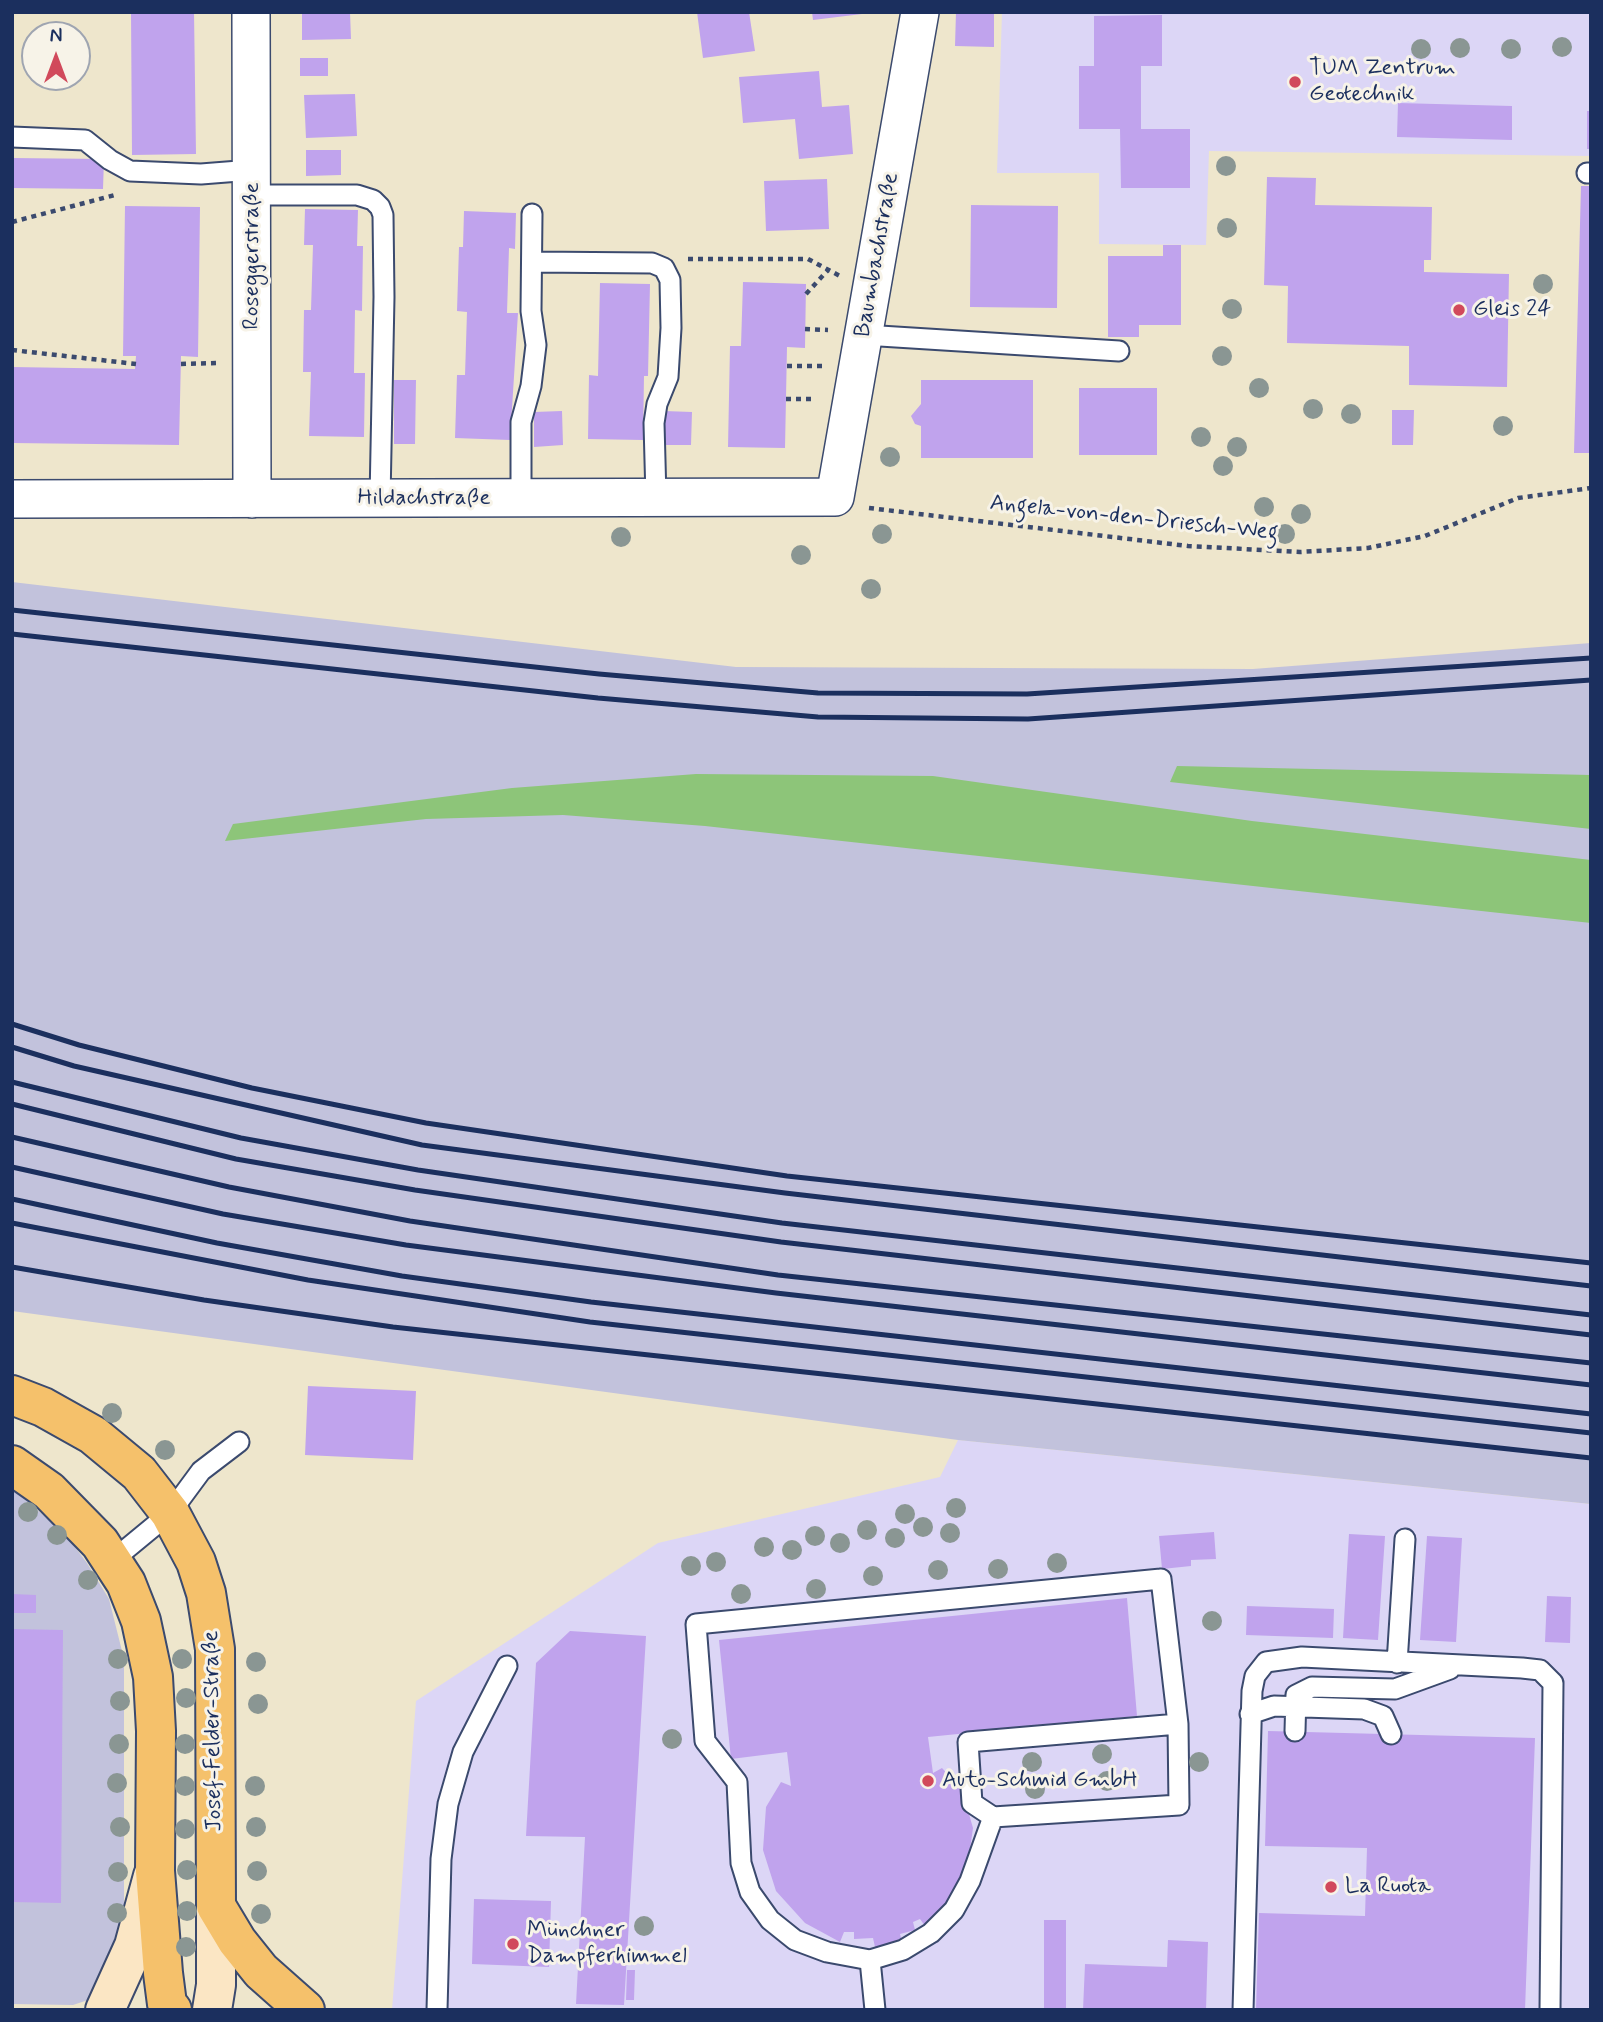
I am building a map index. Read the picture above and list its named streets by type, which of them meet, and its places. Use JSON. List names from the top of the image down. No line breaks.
{"streets":{"main road":["Josef-Felder-Straße"],"street":["Baumbachstraße","Roseggerstraße","Hildachstraße"],"path":["Angela-von-den-Driesch-Weg"]},"crossings":[["Baumbachstraße","Hildachstraße"],["Baumbachstraße","Angela-von-den-Driesch-Weg"],["Roseggerstraße","Hildachstraße"],["Hildachstraße","Angela-von-den-Driesch-Weg"]],"places":["TUM Zentrum Geotechnik","Gleis 24","Auto-Schmid GmbH","La Ruota","Münchner Dampferhimmel"],"north":"top"}
